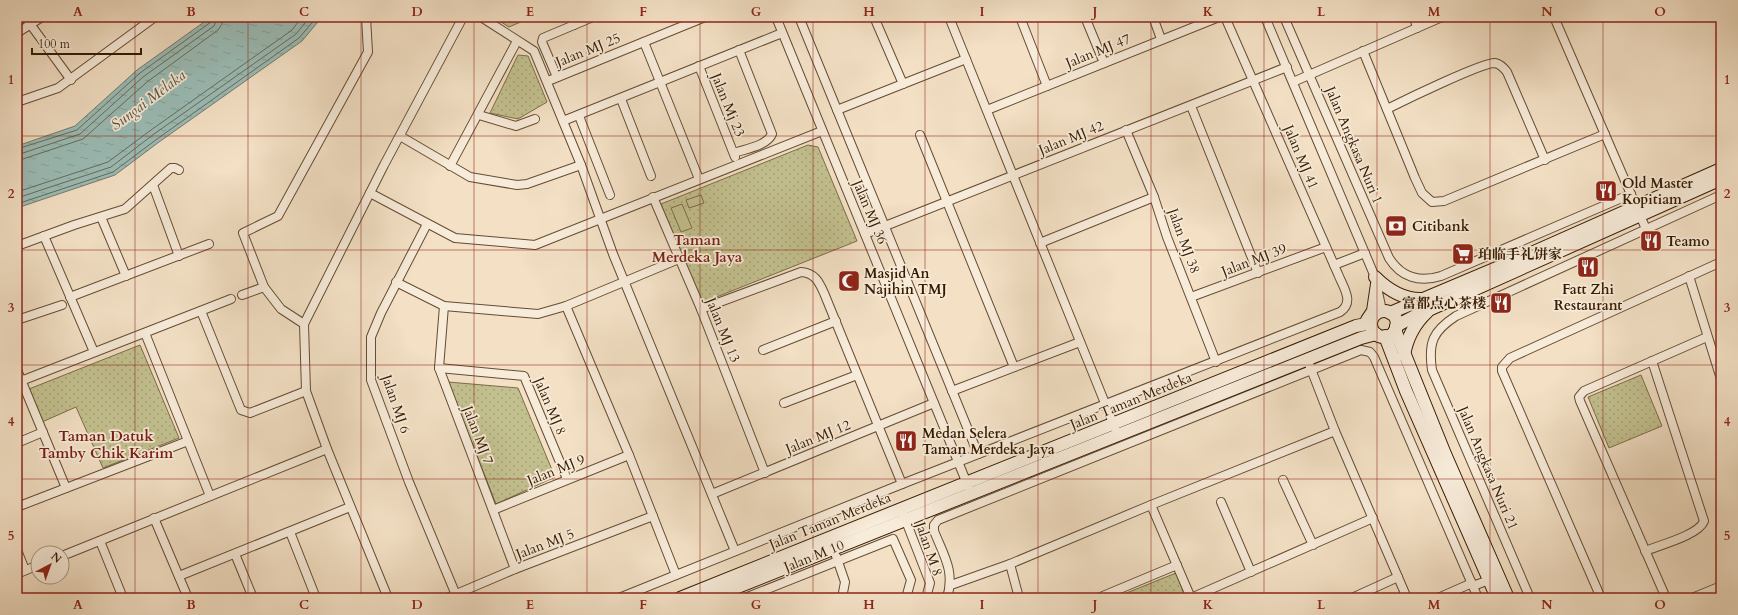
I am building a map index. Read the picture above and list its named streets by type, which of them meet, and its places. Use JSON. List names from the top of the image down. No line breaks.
{"streets":{"main road":["Jalan Taman Merdeka"],"street":["Jalan MJ 25","Jalan MJ 47","Jalan Mj 23","Jalan MJ 42","Jalan Angkasa Nuri 1","Jalan MJ 41","Jalan MJ 36","Jalan MJ 38","Jalan MJ 39","Jalan MJ 13","Jalan MJ 6","Jalan MJ 8","Jalan MJ 7","Jalan MJ 12","Jalan Angkasa Nuri 21","Jalan MJ 9","Jalan MJ 5","Jalan M 8","Jalan M 10"]},"crossings":[["Jalan MJ 42","Jalan MJ 41"],["Jalan MJ 42","Jalan MJ 36"],["Jalan MJ 42","Jalan MJ 38"],["Jalan MJ 41","Jalan MJ 38"],["Jalan MJ 41","Jalan MJ 39"],["Jalan MJ 36","Jalan Taman Merdeka"],["Jalan MJ 36","Jalan MJ 12"],["Jalan MJ 38","Jalan MJ 39"],["Jalan MJ 13","Jalan MJ 12"],["Jalan Taman Merdeka","Jalan M 8"],["Jalan MJ 6","Jalan MJ 5"],["Jalan MJ 8","Jalan MJ 7"],["Jalan MJ 8","Jalan MJ 9"],["Jalan MJ 7","Jalan MJ 9"],["Jalan MJ 7","Jalan MJ 5"]],"districts":["Taman Merdeka Jaya","Taman Datuk Tamby Chik Karim"],"water":["Sungai Melaka"],"places":{"restaurant":["Old Master Kopitiam","Teamo","Fatt Zhi Restaurant","富都点心茶楼","Medan Selera Taman Merdeka Jaya"],"bank":["Citibank"],"supermarket":["珀临手礼饼家"],"mosque":["Masjid An Najihin TMJ"]},"scale_bar":"100 m","north":"top right","grid":{"columns":["A","B","C","D","E","F","G","H","I","J","K","L","M","N","O"],"rows":["1","2","3","4","5"]}}
